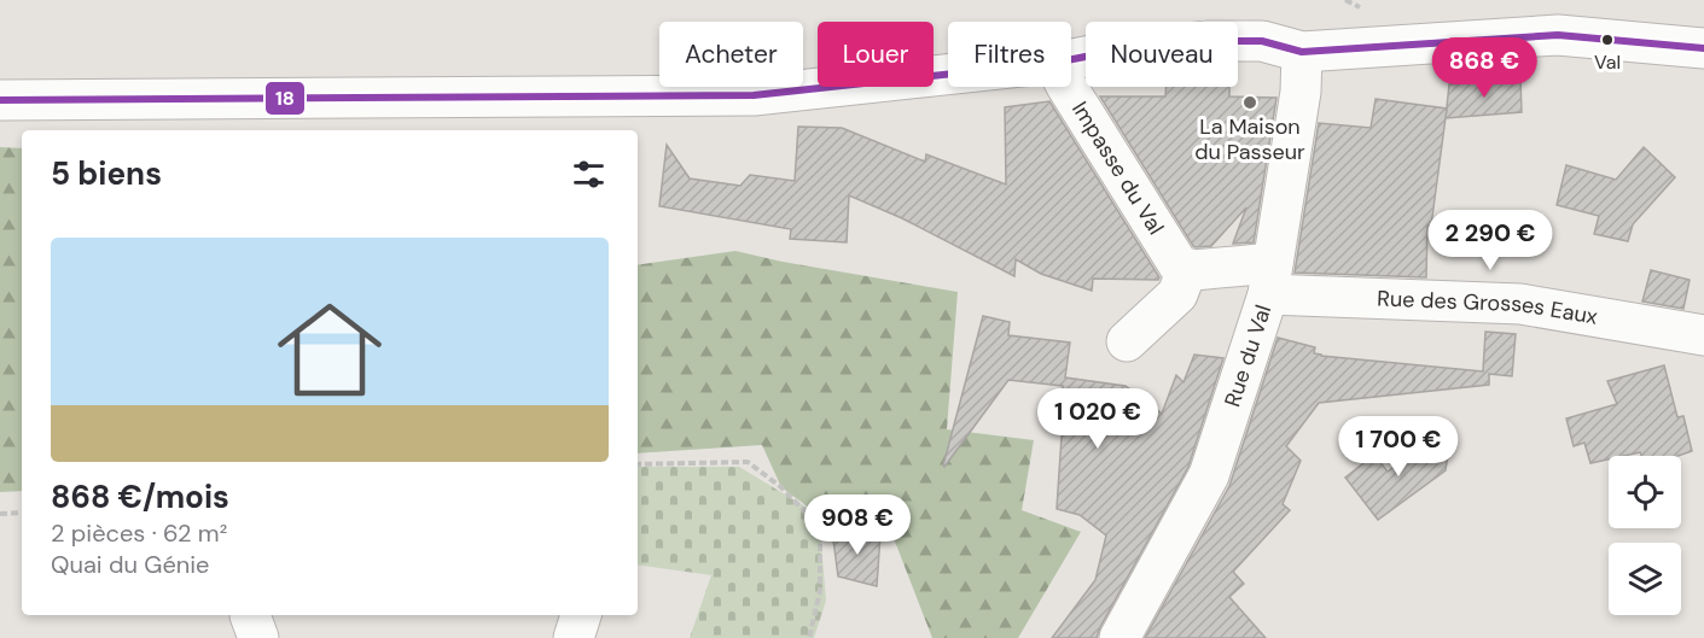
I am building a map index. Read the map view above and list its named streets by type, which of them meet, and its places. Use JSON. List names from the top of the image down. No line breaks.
{"streets":{"street":["Impasse du Val","Rue des Grosses Eaux","Rue du Val"]},"crossings":[["Rue des Grosses Eaux","Rue du Val"]],"places":["Val","La Maison du Passeur"],"lines":["transit line 18"],"page":{"chip":["Acheter","Louer","Filtres","Nouveau"],"price":["868 €","2 290 €","1 020 €","1 700 €","908 €"],"heading":"5 biens","list":[{"name":"868 €/mois","note":"2 pièces · 62 m² · Quai du Génie"}]}}
